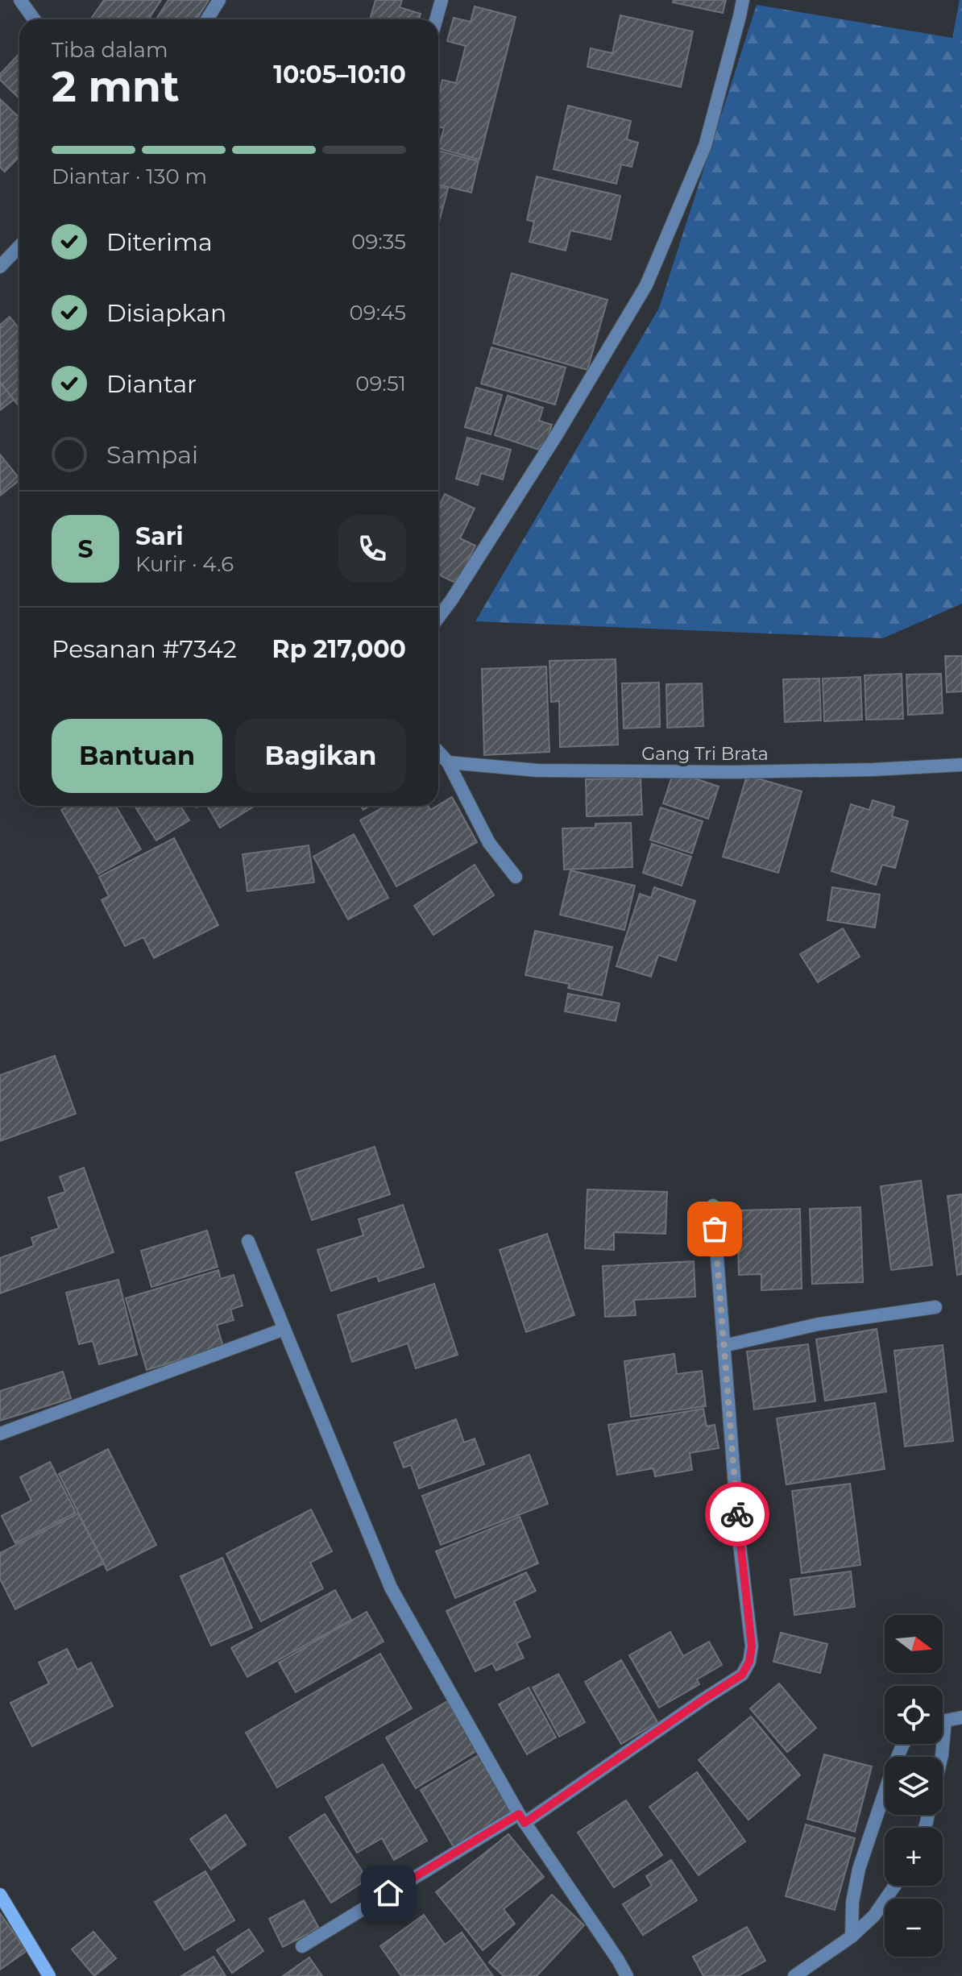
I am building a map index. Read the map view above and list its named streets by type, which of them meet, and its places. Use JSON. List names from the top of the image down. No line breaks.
{"streets":{"street":["Gang Tri Brata"]},"north":"right","page":{"heading":["2 mnt","Tiba dalam","10:05–10:10"],"panel":["Sari","Kurir · 4.6","Pesanan #7342","Rp 217,000"],"bar":"Diantar · 130 m","list":[["Diterima","09:35"],["Disiapkan","09:45"],["Diantar","09:51"],"Sampai"],"round":"S","buttons":["Bantuan","Bagikan"],"map_buttons":["+","−"]}}
